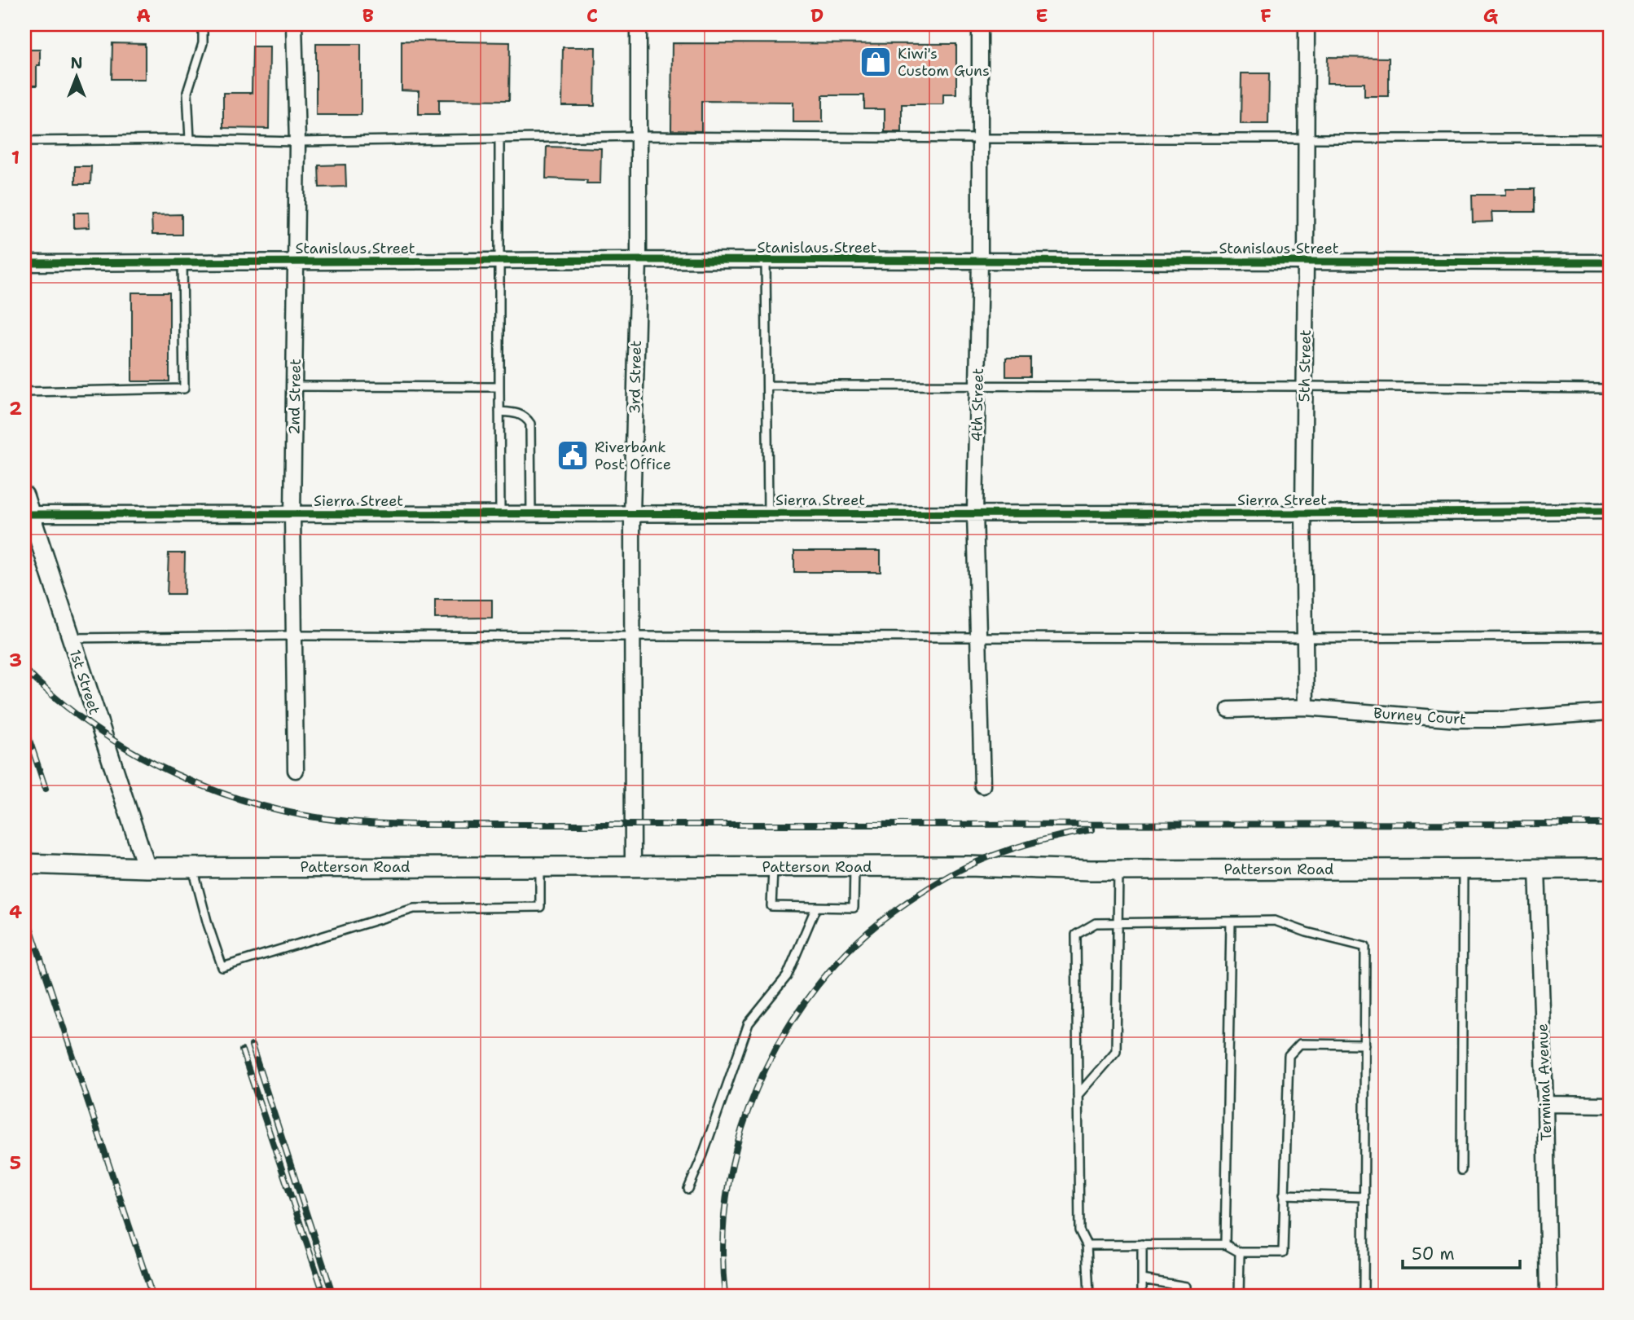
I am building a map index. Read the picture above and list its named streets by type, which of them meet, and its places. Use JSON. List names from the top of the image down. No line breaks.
{"streets":{"main road":["Patterson Road"],"street":["Stanislaus Street","5th Street","3rd Street","2nd Street","4th Street","Sierra Street","1st Street","Burney Court","Terminal Avenue"]},"crossings":[["Stanislaus Street","5th Street"],["Stanislaus Street","3rd Street"],["Stanislaus Street","2nd Street"],["Stanislaus Street","4th Street"],["5th Street","Sierra Street"],["5th Street","Burney Court"],["3rd Street","Sierra Street"],["3rd Street","Patterson Road"],["2nd Street","Sierra Street"],["4th Street","Sierra Street"],["Sierra Street","1st Street"],["1st Street","Patterson Road"],["Patterson Road","Terminal Avenue"]],"places":{"shop":["Kiwi's Custom Guns"],"public building":["Riverbank Post Office"]},"scale_bar":"50 m","north":"top","grid":{"columns":["A","B","C","D","E","F","G"],"rows":["1","2","3","4","5"]}}
